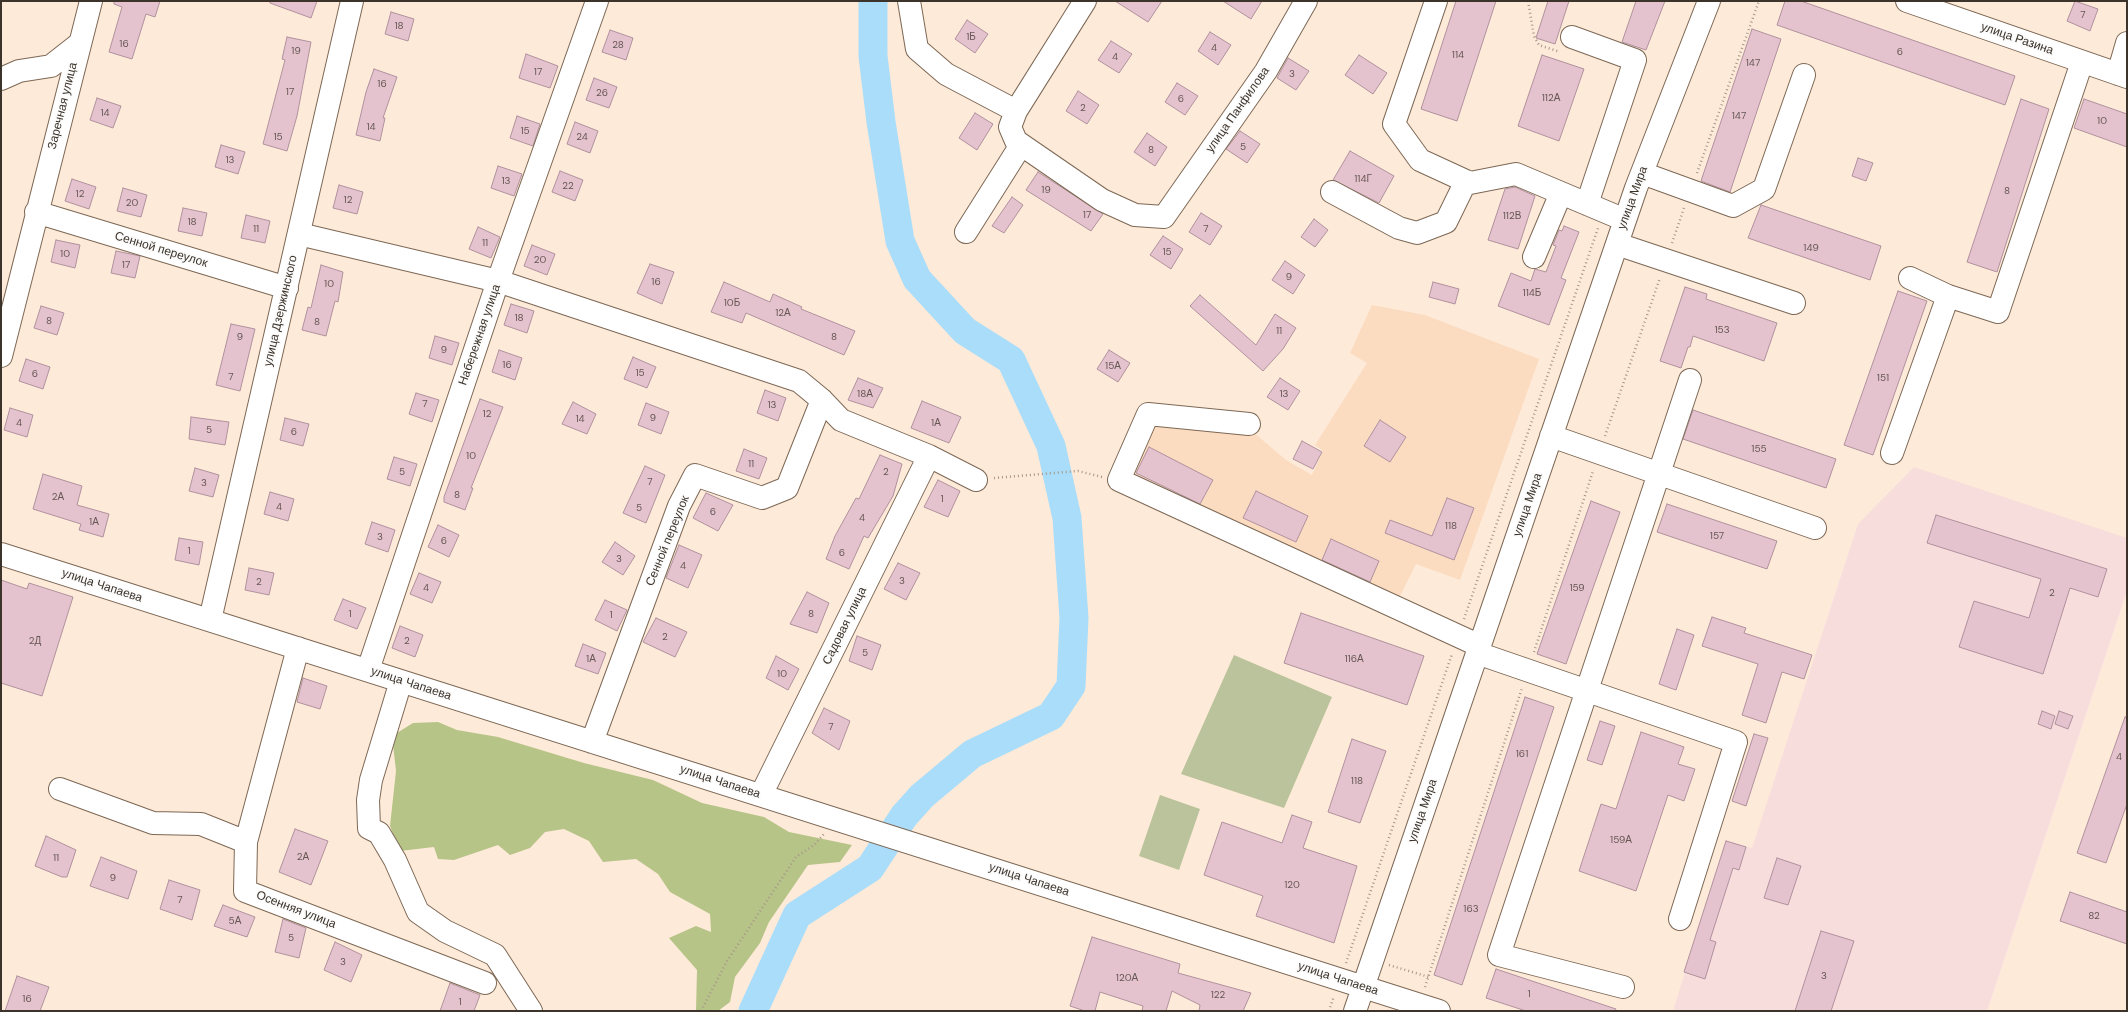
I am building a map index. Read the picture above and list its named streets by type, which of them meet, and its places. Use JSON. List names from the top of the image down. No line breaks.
{"streets":{"street":["улица Разина","Заречная улица","улица Панфилова","улица Мира","Сенной переулок","улица Дзержинского","Набережная улица","улица Чапаева","Садовая улица","Осенняя улица"]},"crossings":[["Заречная улица","Сенной переулок"],["улица Мира","улица Чапаева"],["Сенной переулок","улица Дзержинского"],["Сенной переулок","улица Чапаева"],["улица Дзержинского","улица Чапаева"],["Набережная улица","улица Чапаева"],["улица Чапаева","Садовая улица"]],"house_numbers":["7","18","1Б","16","28","4","19","6","114","4","147","17","3","16","17","26","112А","6","2","14","147","10","14","15","15","24","5","8","13","114Г","13","22","19","8","12","12","20","17","112В","18","11","7","11","149","15","10","20","17","9","16","10","114Б","10Б","12А","18","8","8","153","11","9","8","9","16","15А","15","6","7","151","18А","13","7","13","12","9","14","4","1А","5","6","155","10","11","5","2","7","3","8","2А","1","4","5","6","4","1А","118","157","3","6","1","6","3","4","3","2","4","159","2","1","8","1","2","2Д","2","5","1А","116А","10","7","161","4","118","159А","2А","11","9","120","7","163","82","5А","5","3","3","120А","1","122","16","1"]}
